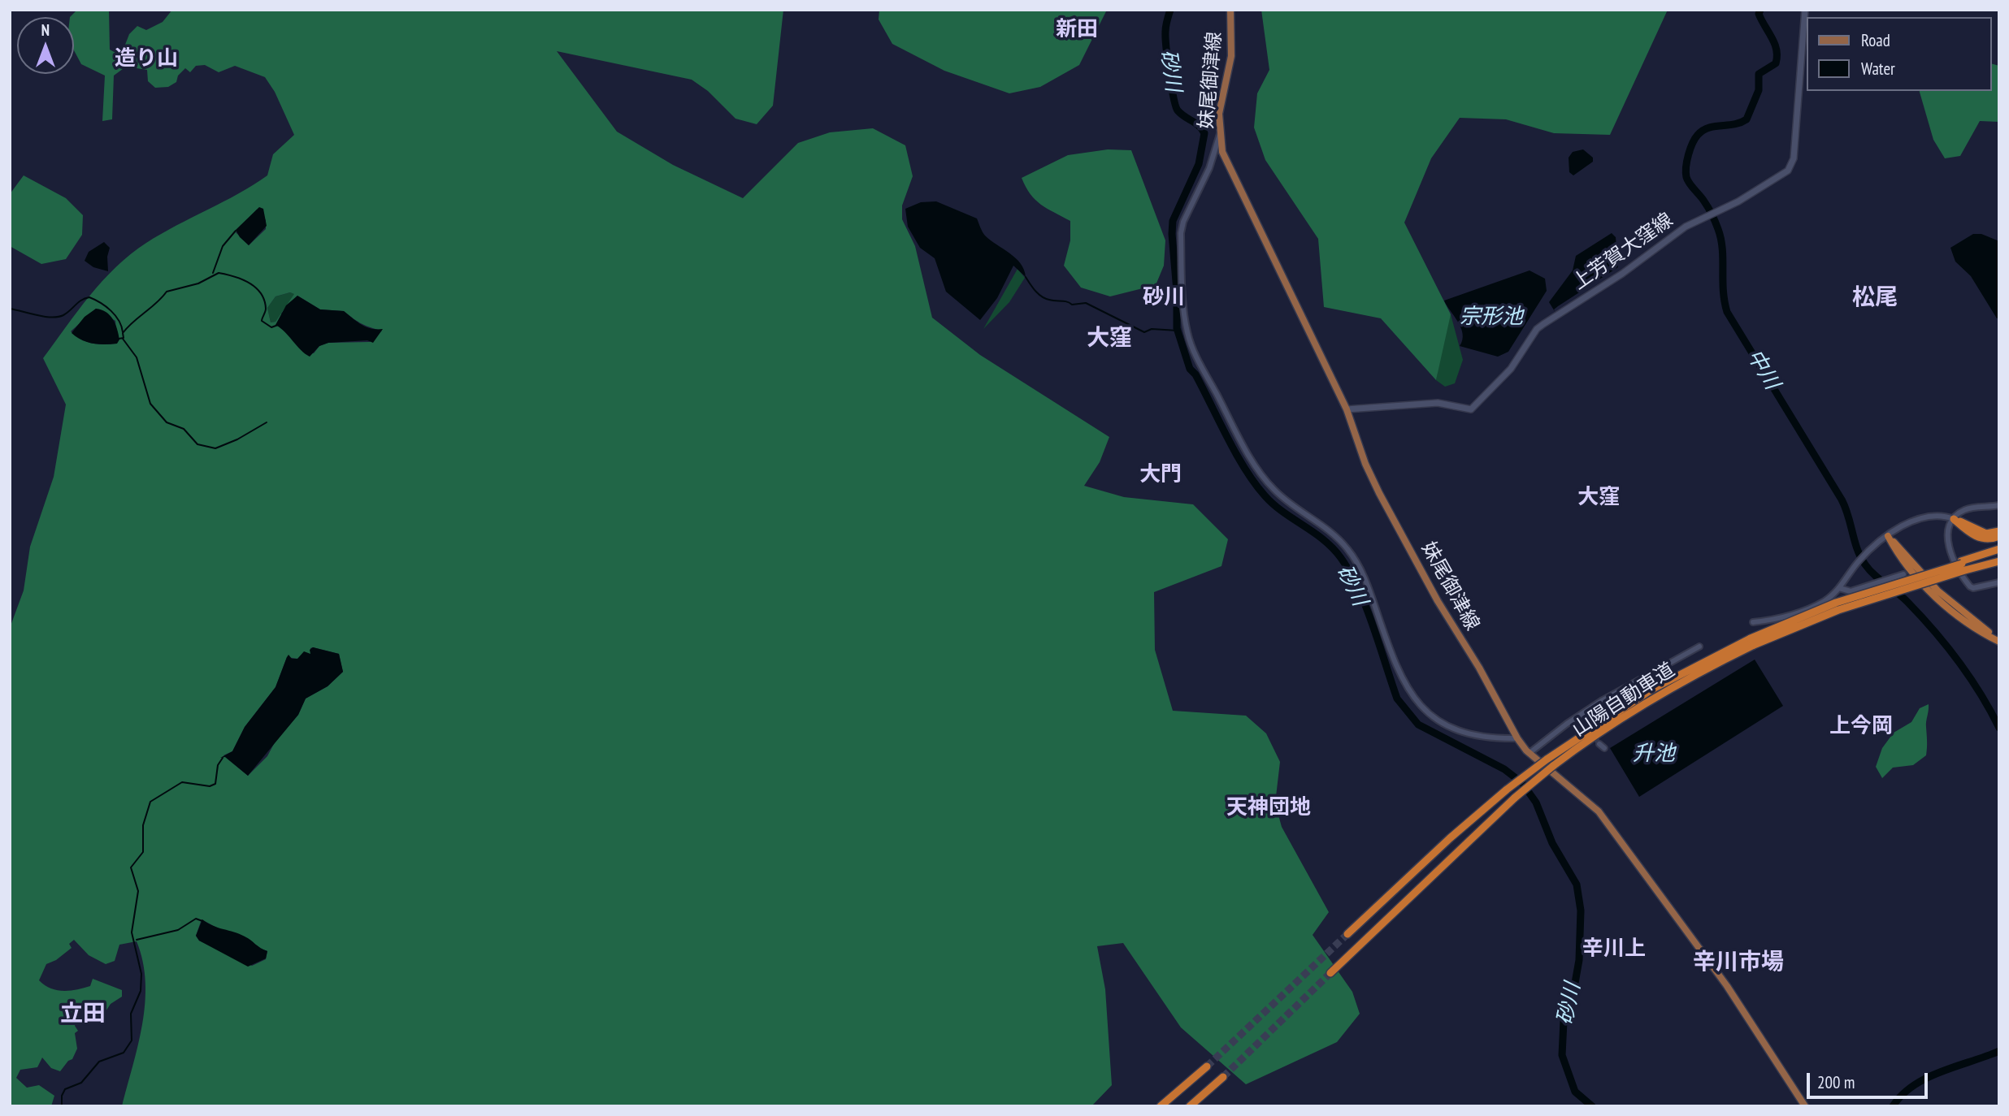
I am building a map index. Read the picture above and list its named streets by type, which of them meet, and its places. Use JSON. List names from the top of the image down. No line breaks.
{"streets":{"highway":["山陽自動車道"],"main road":["妹尾御津線","上芳賀大窪線"]},"crossings":[["妹尾御津線","上芳賀大窪線"]],"districts":["新田","造り山","砂川","松尾","大窪","大門","大窪","上今岡","天神団地","辛川上","辛川市場","立田"],"water":["砂川","宗形池","中川","升池"],"legend":["Road","Water"],"scale_bar":"200 m","north":"top"}
